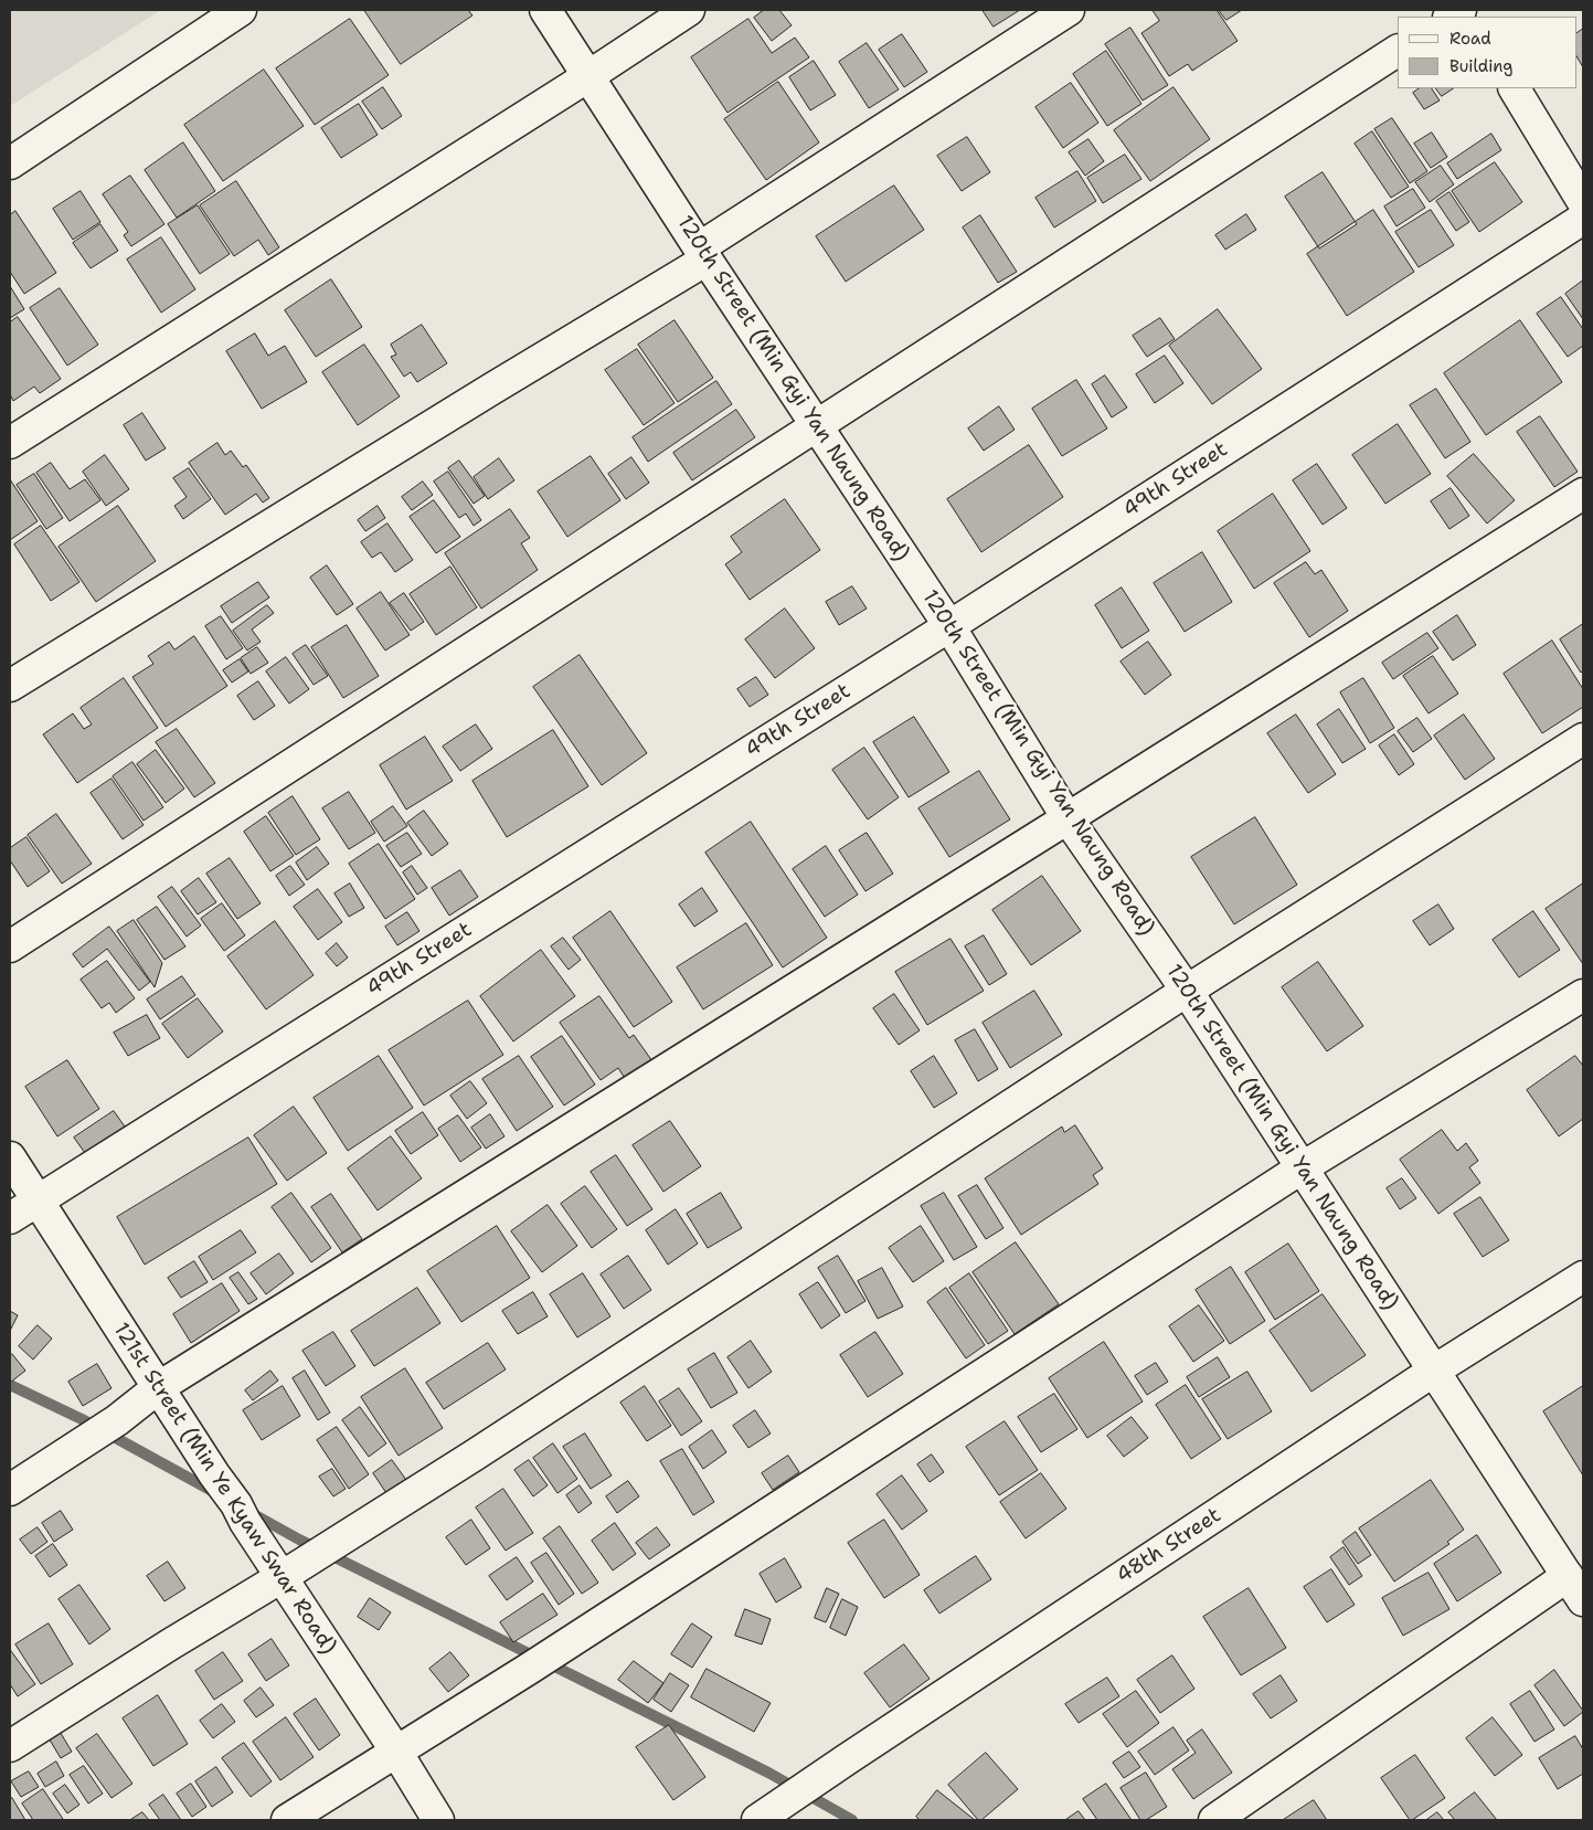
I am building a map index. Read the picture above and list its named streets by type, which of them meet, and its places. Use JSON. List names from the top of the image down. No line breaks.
{"streets":{"street":["120th Street (Min Gyi Yan Naung Road)","49th Street","121st Street (Min Ye Kyaw Swar Road)","48th Street"]},"crossings":[["120th Street (Min Gyi Yan Naung Road)","49th Street"],["120th Street (Min Gyi Yan Naung Road)","48th Street"],["49th Street","121st Street (Min Ye Kyaw Swar Road)"]],"legend":["Road","Building"]}
